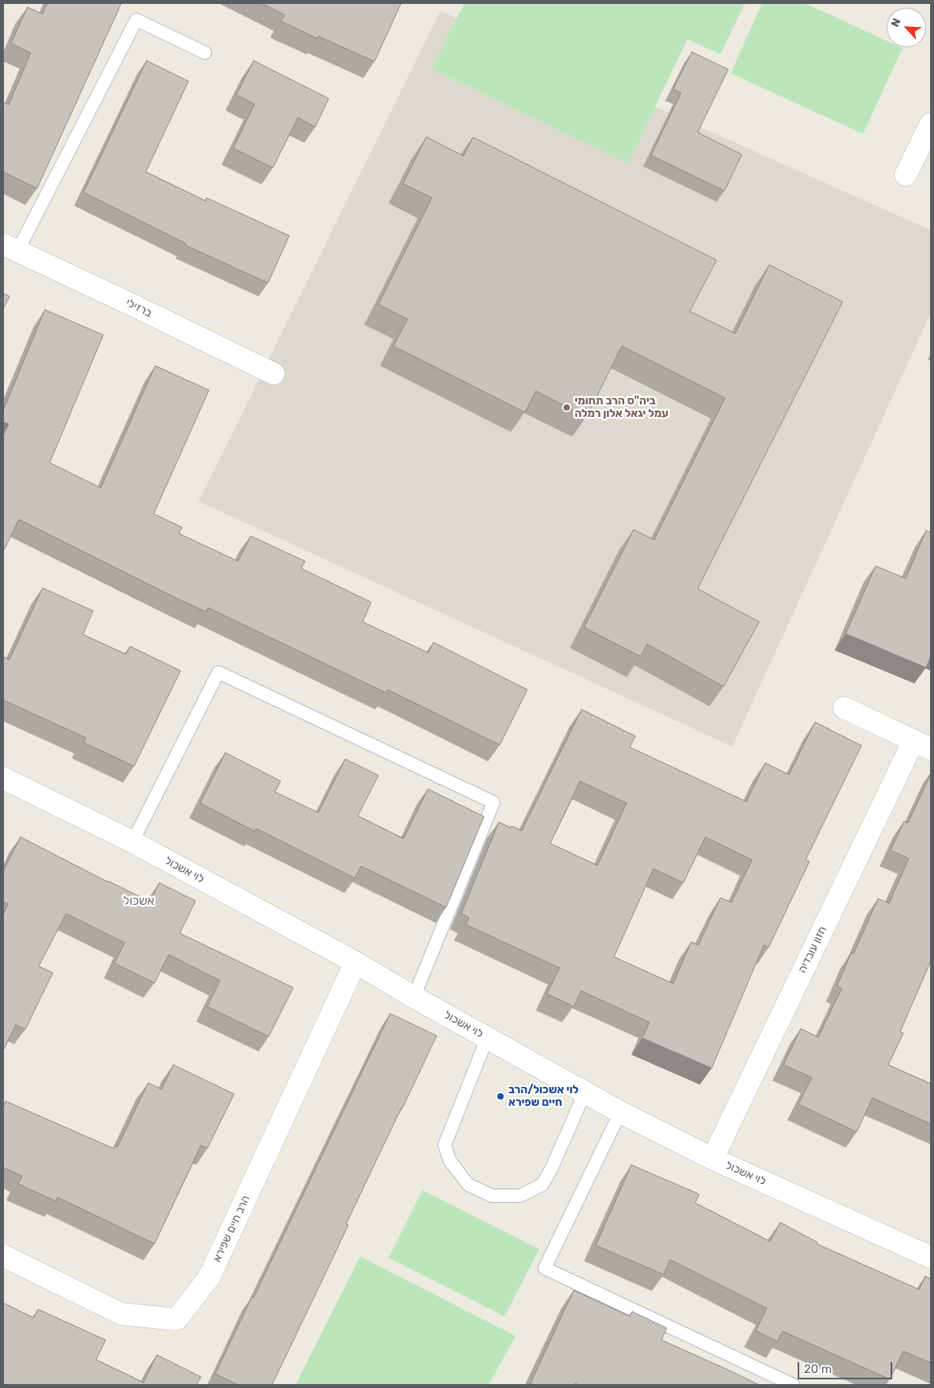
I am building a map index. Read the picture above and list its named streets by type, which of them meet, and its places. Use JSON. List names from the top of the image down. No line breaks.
{"streets":{"street":["ברזילי","לוי אשכול","חזון עובדיה","הרב חיים שפירא"]},"crossings":[["לוי אשכול","חזון עובדיה"],["לוי אשכול","הרב חיים שפירא"]],"districts":["אשכול"],"places":["ביה\"ס הרב תחומי עמל יגאל אלון רמלה","לוי אשכול/הרב חיים שפירא"],"scale_bar":"20 m","north":"top left"}
